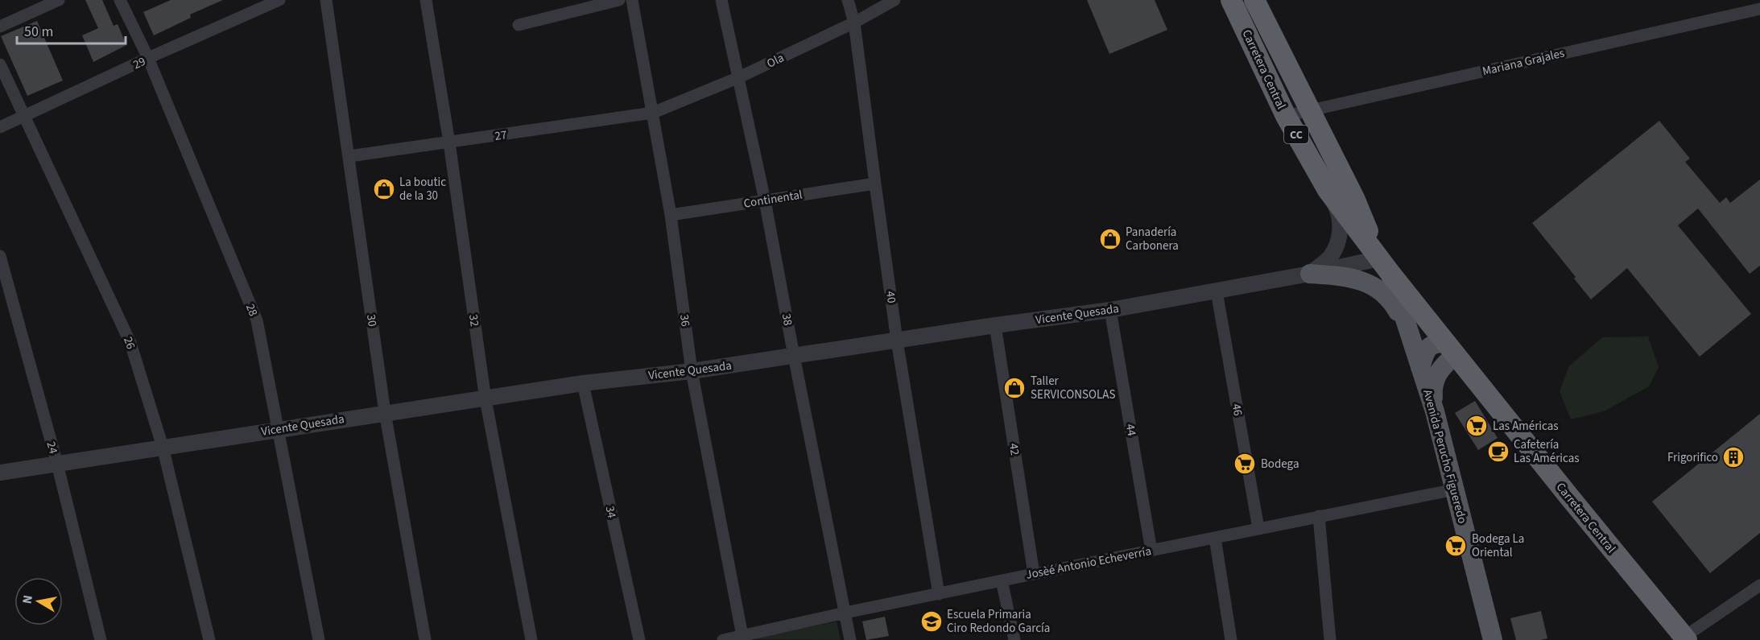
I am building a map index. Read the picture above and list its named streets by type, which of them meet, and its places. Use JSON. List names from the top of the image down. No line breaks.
{"streets":{"highway":["Carretera Central","CC"],"main road":["Avenida Perucho Figueredo"],"street":["Ola","Mariana Grajales","29","27","Continental","40","28","Vicente Quesada","38","30","32","36","26","46","44","24","42","34","Josèé Antonio Echeverría"]},"crossings":[["Ola","27"],["Ola","40"],["Ola","38"],["Ola","36"],["Mariana Grajales","Carretera Central"],["29","28"],["29","26"],["Carretera Central","Vicente Quesada"],["Carretera Central","Avenida Perucho Figueredo"],["27","30"],["27","32"],["27","36"],["Continental","40"],["Continental","38"],["Continental","36"],["40","Vicente Quesada"],["40","Josèé Antonio Echeverría"],["28","Vicente Quesada"],["Vicente Quesada","38"],["Vicente Quesada","30"],["Vicente Quesada","32"],["Vicente Quesada","36"],["Vicente Quesada","26"],["Vicente Quesada","46"],["Vicente Quesada","44"],["Vicente Quesada","24"],["Vicente Quesada","42"],["Vicente Quesada","34"],["38","Josèé Antonio Echeverría"],["36","Josèé Antonio Echeverría"],["46","Josèé Antonio Echeverría"],["44","Josèé Antonio Echeverría"],["42","Josèé Antonio Echeverría"],["Avenida Perucho Figueredo","Josèé Antonio Echeverría"]],"places":{"shop":["La boutic de la 30","Panadería Carbonera","Taller SERVICONSOLAS"],"supermarket":["Las Américas","Bodega","Bodega La Oriental"],"cafe":["Cafetería Las Américas"],"building":["Frigorifico"],"school or university":["Escuela Primaria Ciro Redondo García"]},"scale_bar":"50 m","north":"left"}
